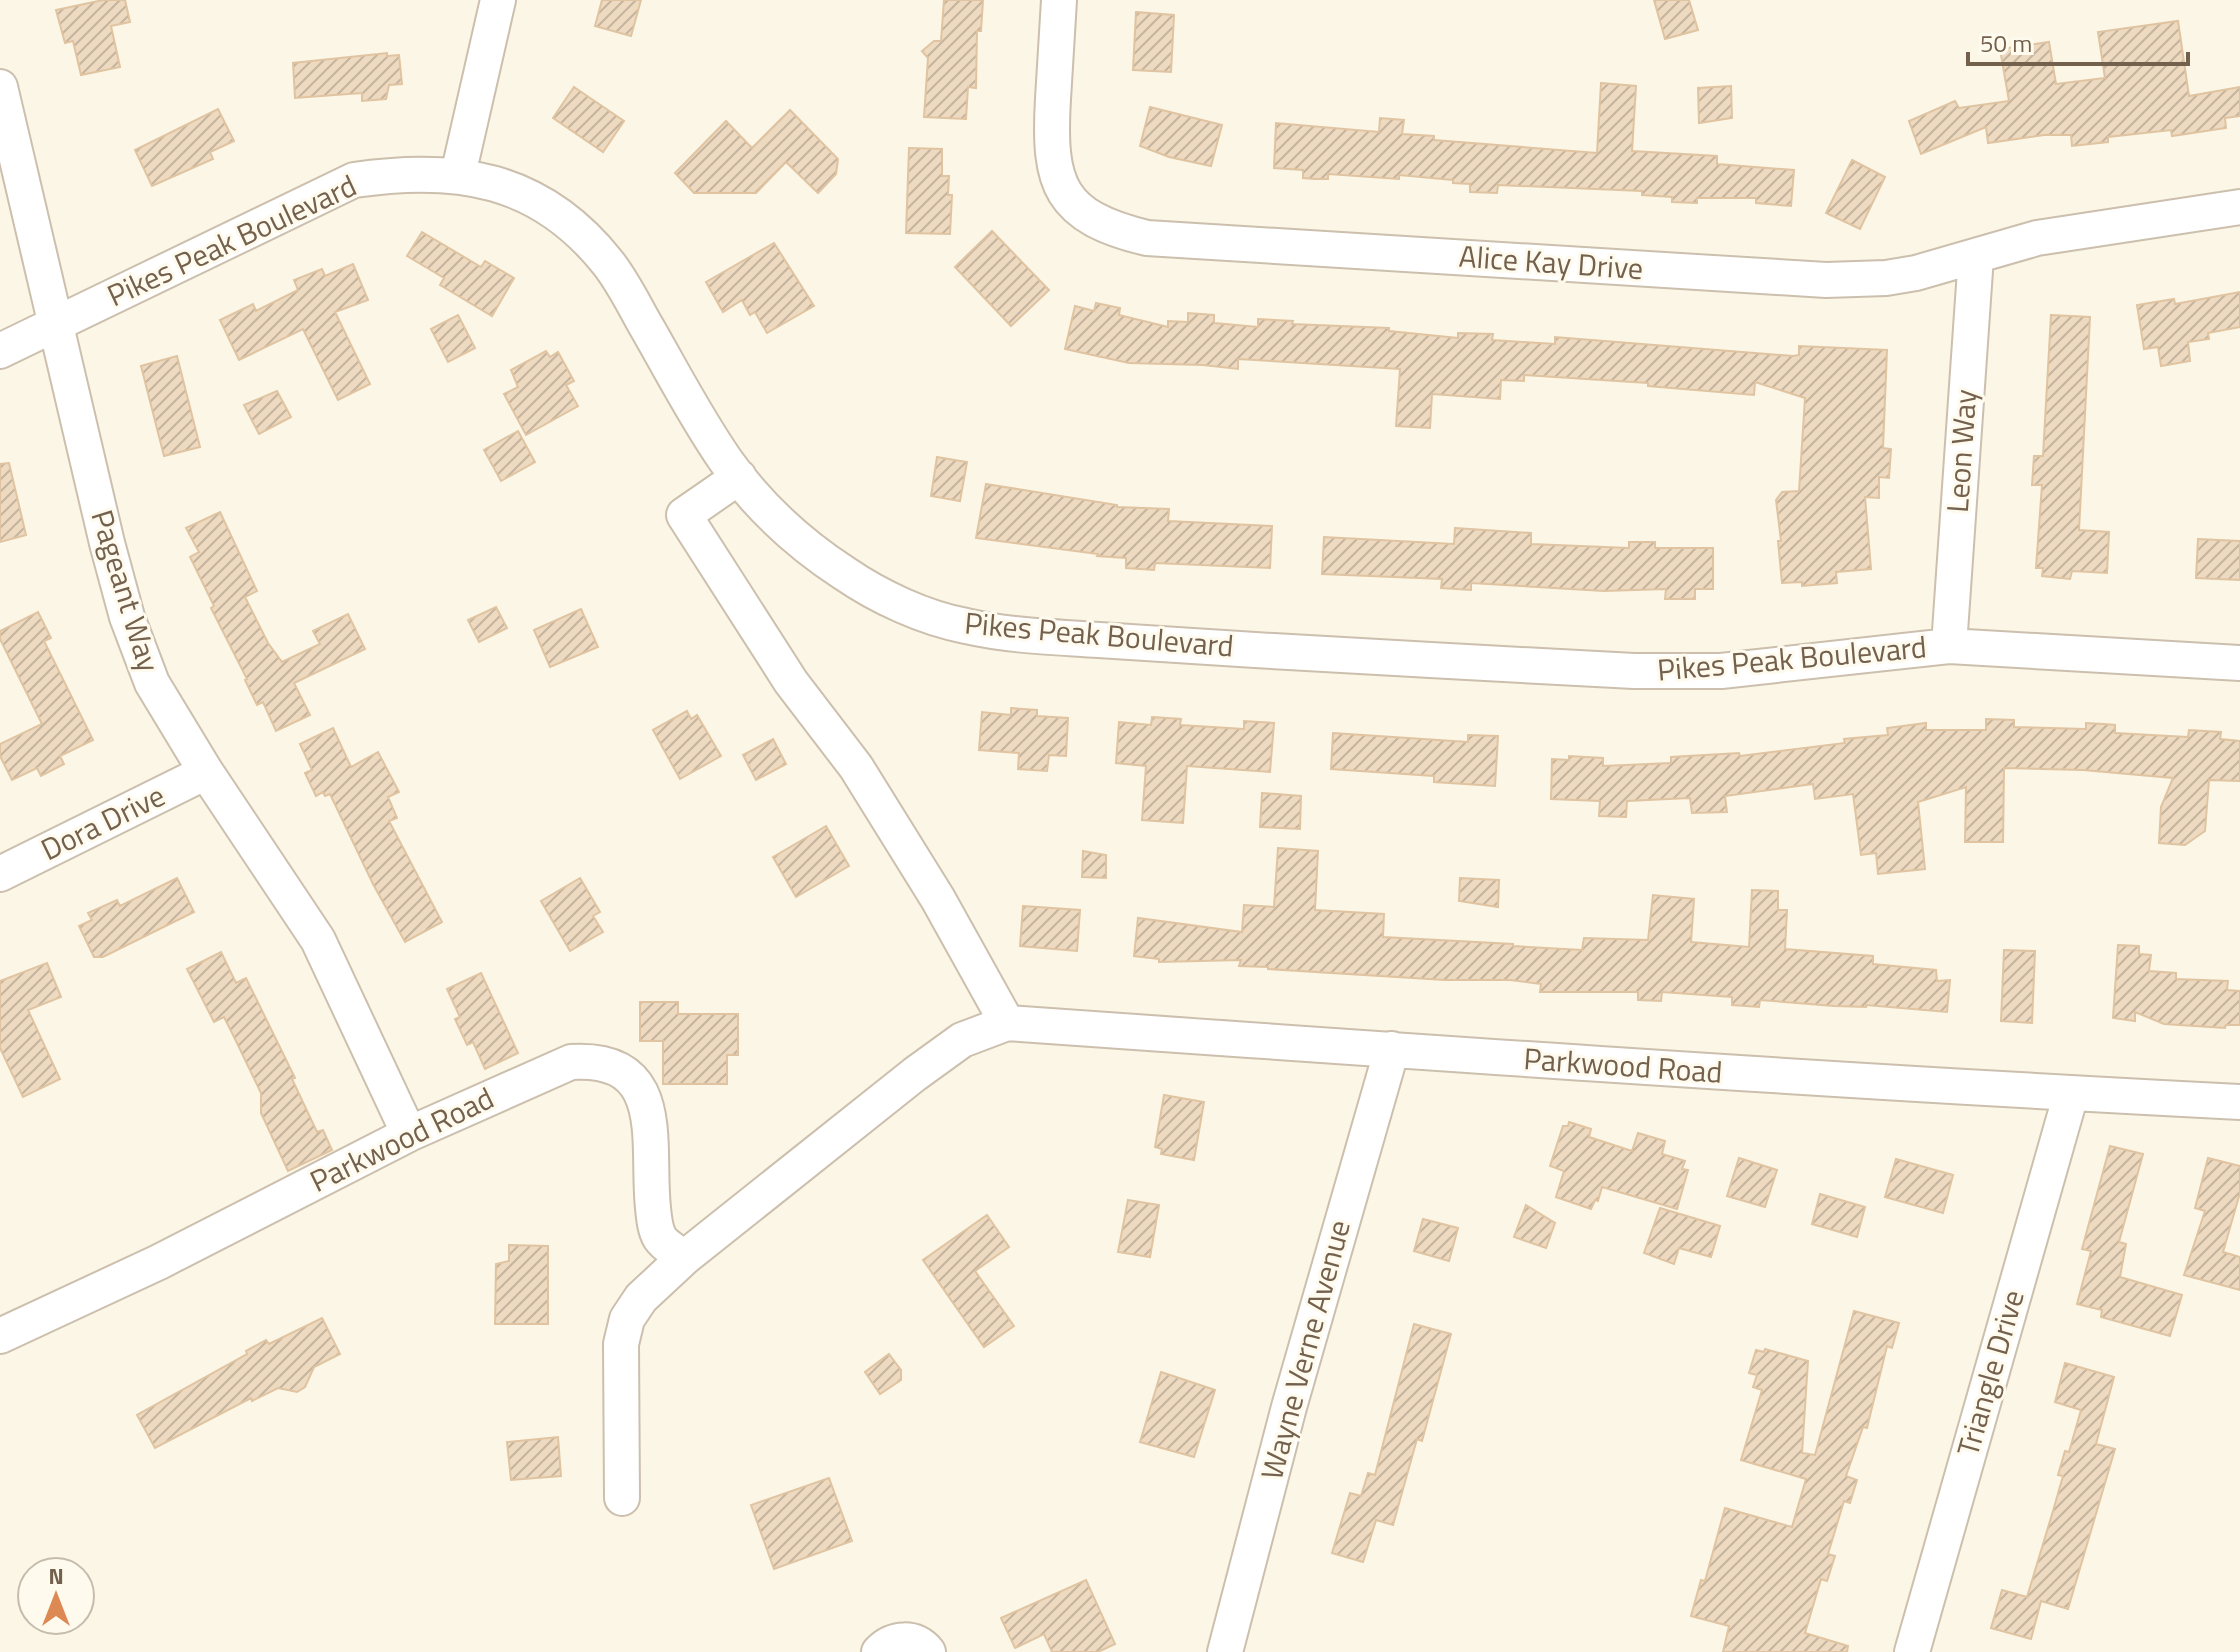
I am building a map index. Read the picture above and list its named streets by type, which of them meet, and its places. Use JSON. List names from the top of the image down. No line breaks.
{"streets":{"street":["Pikes Peak Boulevard","Alice Kay Drive","Leon Way","Pageant Way","Dora Drive","Parkwood Road","Wayne Verne Avenue","Triangle Drive"]},"crossings":[["Pikes Peak Boulevard","Leon Way"],["Pikes Peak Boulevard","Pageant Way"],["Alice Kay Drive","Leon Way"],["Pageant Way","Dora Drive"],["Pageant Way","Parkwood Road"],["Parkwood Road","Wayne Verne Avenue"],["Parkwood Road","Triangle Drive"]],"scale_bar":"50 m","north":"top"}
